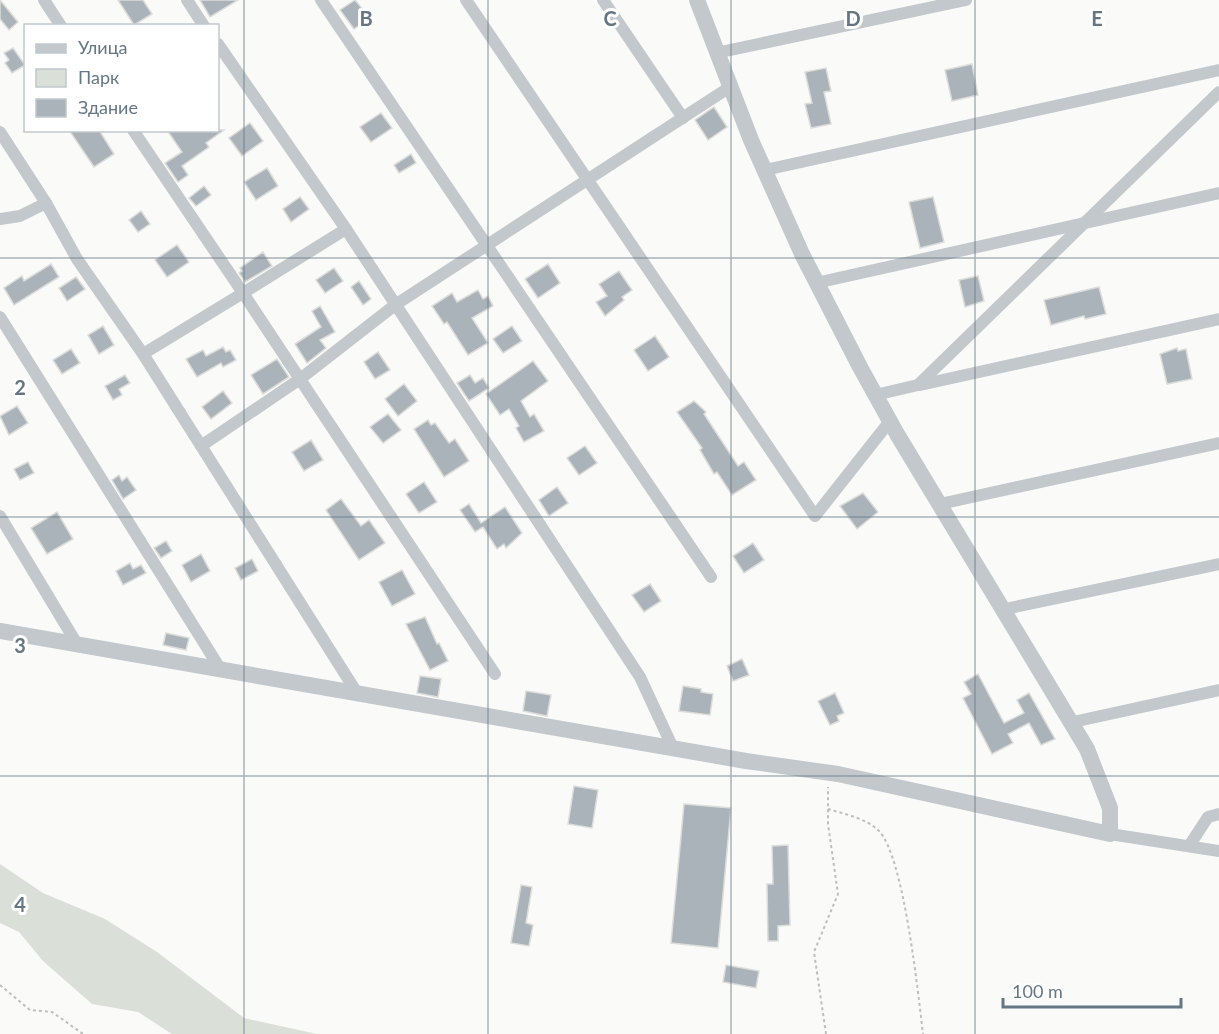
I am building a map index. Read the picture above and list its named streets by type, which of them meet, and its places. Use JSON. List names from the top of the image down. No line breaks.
{"legend":["Улица","Парк","Здание"],"scale_bar":"100 m","grid":{"columns":["B","C","D","E"],"rows":["2","3","4"]}}
